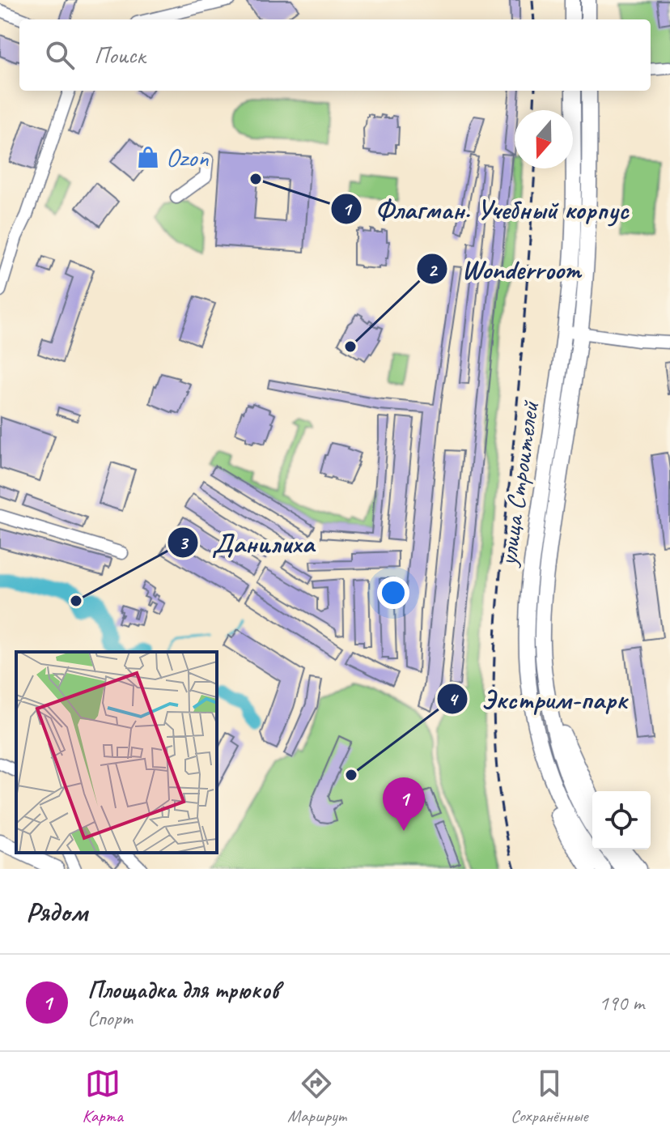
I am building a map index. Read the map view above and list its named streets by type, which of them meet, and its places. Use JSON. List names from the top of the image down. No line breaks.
{"streets":{"main road":["улица Строителей"]},"places":{"shop":["Ozon"],"other":["Флагман. Учебный корпус","Wonderroom","Данилиха","Экстрим-парк"]},"north":"bottom","page":{"search":"Поиск","pins":"1","heading":"Рядом","list":[{"mark":"1","name":"Площадка для трюков","note":"Спорт","value":"190 m"}],"nav":["Карта","Маршрут","Сохранённые"]}}
